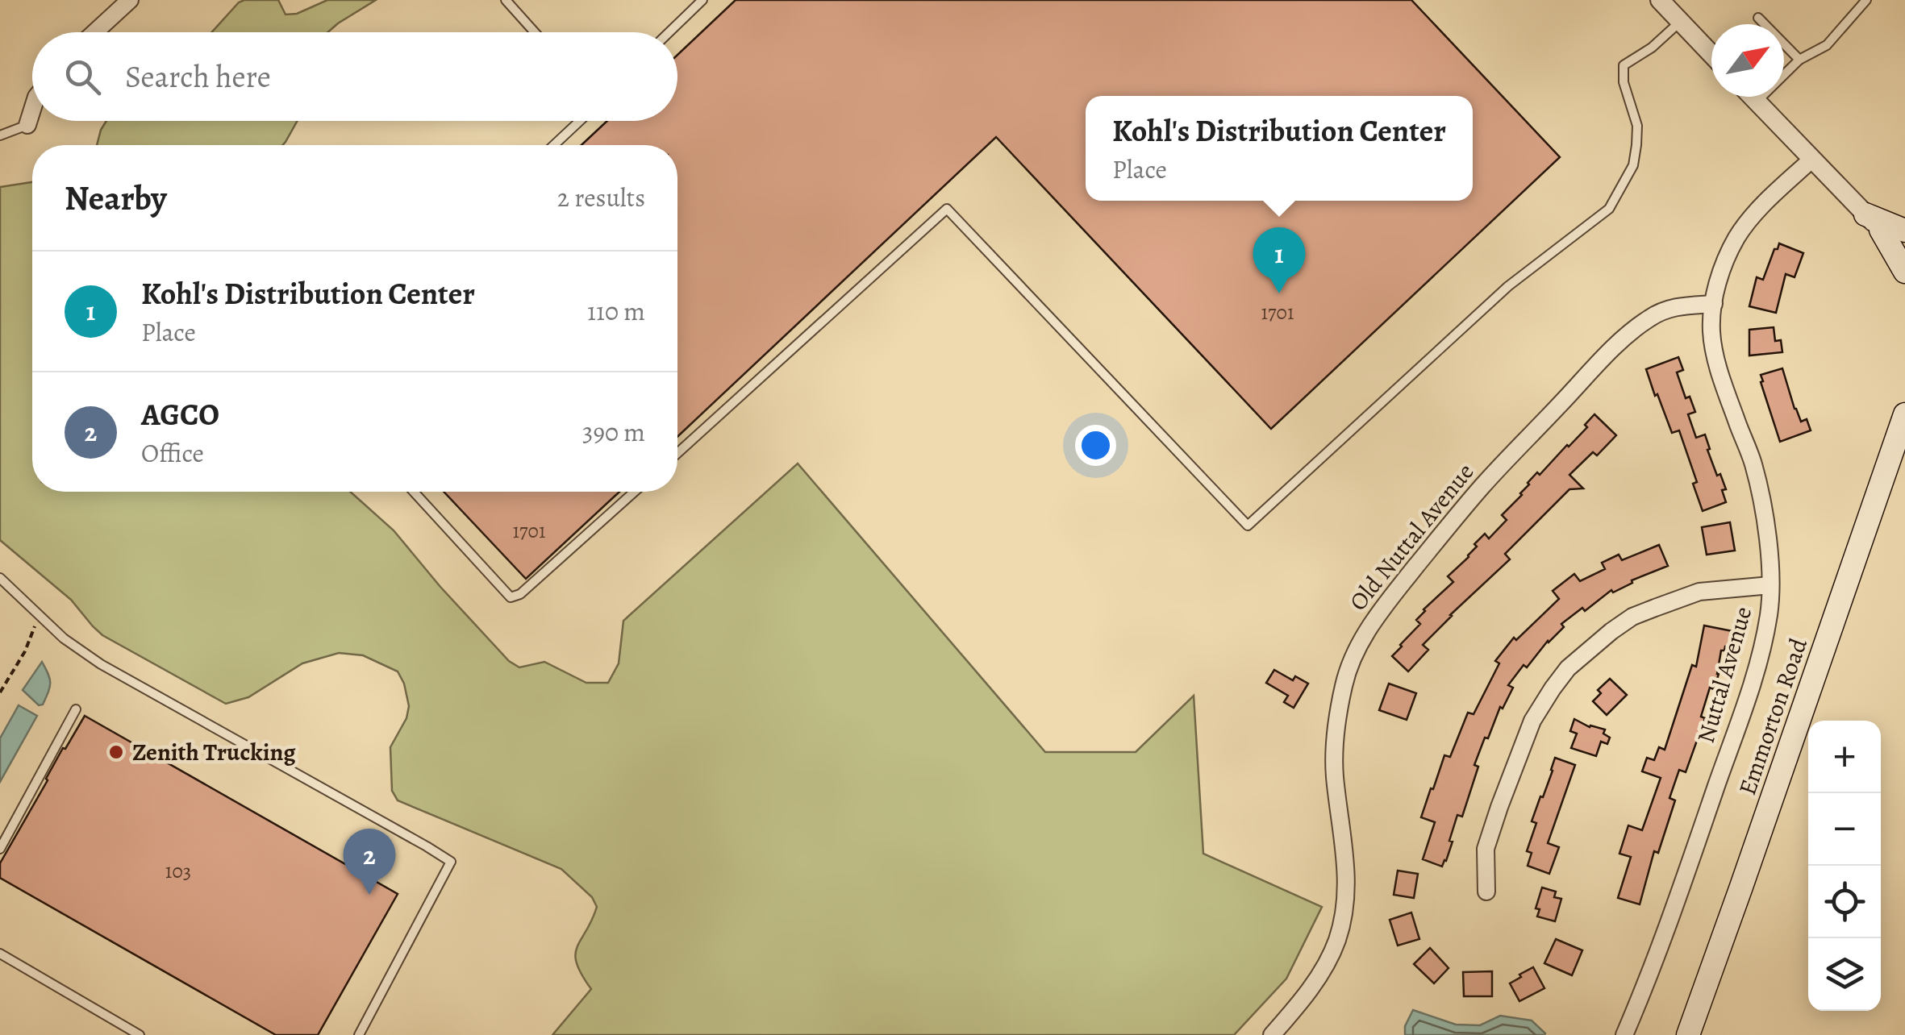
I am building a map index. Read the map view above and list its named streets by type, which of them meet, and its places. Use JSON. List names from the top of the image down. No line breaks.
{"streets":{"main road":["Emmorton Road"],"street":["Old Nuttal Avenue","Nuttal Avenue"]},"crossings":[["Old Nuttal Avenue","Nuttal Avenue"]],"places":["Zenith Trucking"],"house_numbers":["1701","1701","103"],"north":"top right","page":{"search":"Search here","popup":["Kohl's Distribution Center","Place"],"heading":["Nearby","2 results"],"pins":["1","2"],"list":[{"mark":"1","name":"Kohl's Distribution Center","note":"Place","value":"110 m"},{"mark":"2","name":"AGCO","note":"Office","value":"390 m"}],"map_buttons":["+","−"]}}
